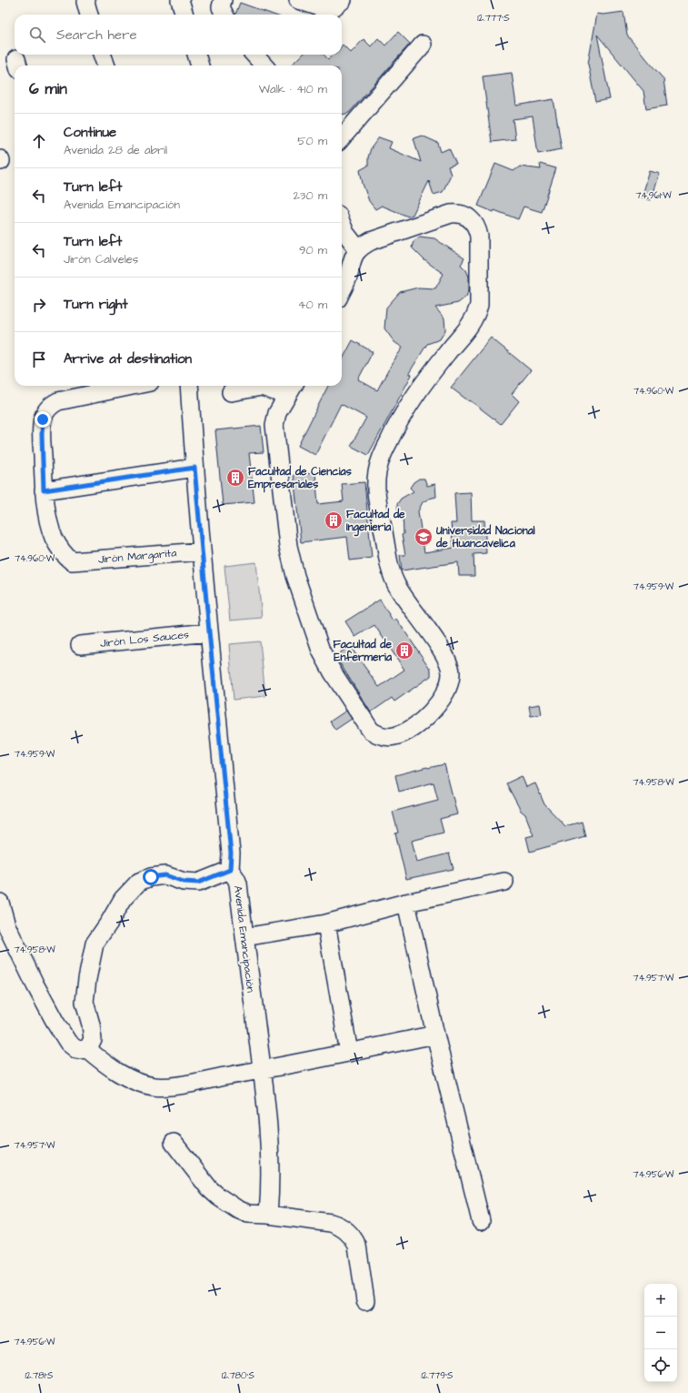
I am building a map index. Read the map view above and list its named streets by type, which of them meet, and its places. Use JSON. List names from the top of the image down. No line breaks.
{"streets":{"street":["Jirón Margarita","Jirón Los Sauces","Avenida Emancipación"]},"places":{"building":["Facultad de Ciencias Empresariales","Facultad de Ingenieria","Facultad de Enfermeria"],"school or university":["Universidad Nacional de Huancavelica"]},"page":{"search":"Search here","heading":["6 min","Walk · 410 m"],"list":[["Continue","Avenida 28 de abril","50 m"],["Turn left","Avenida Emancipación","230 m"],["Turn left","Jirón Calveles","90 m"],["Turn right","40 m"],"Arrive at destination"],"map_buttons":["+","−"]},"coordinates":["12.777°S","74.961°W","74.960°W","74.959°W","74.958°W","74.957°W","74.956°W","12.781°S","12.780°S","12.779°S"]}
